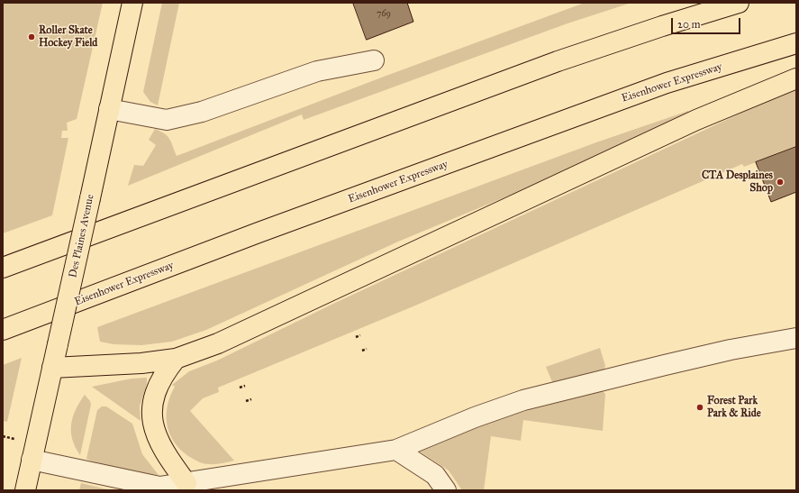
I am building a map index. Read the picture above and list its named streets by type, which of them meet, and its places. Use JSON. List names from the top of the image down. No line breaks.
{"streets":{"main road":["Eisenhower Expressway","Des Plaines Avenue"]},"places":["Roller Skate Hockey Field","CTA Desplaines Shop","Forest Park Park & Ride"],"house_numbers":["769"],"scale_bar":"20 m"}
